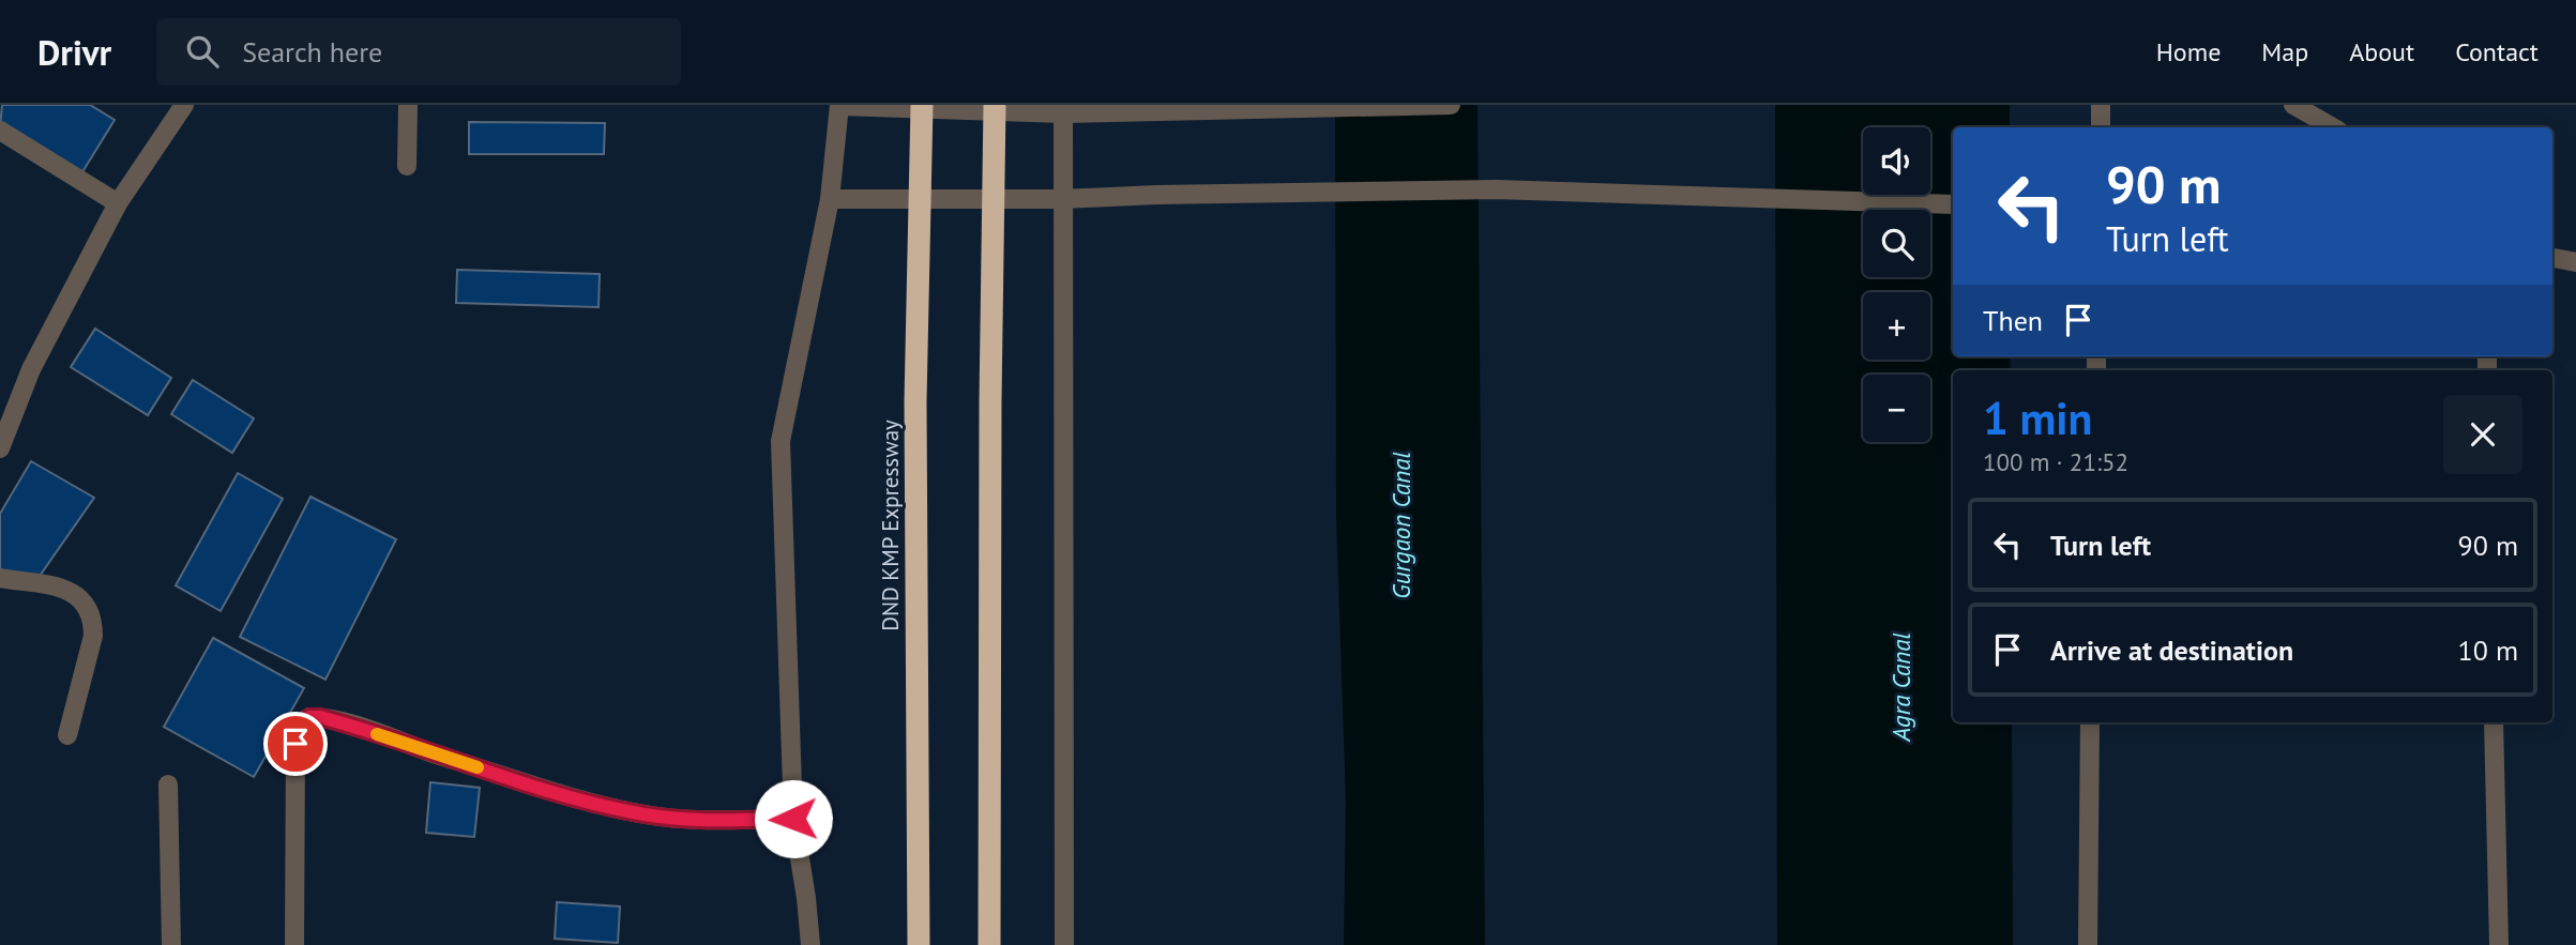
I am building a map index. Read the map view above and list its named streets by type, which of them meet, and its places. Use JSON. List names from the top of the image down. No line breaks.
{"streets":{"highway":["DND KMP Expressway"]},"water":["Gurgaon Canal","Agra Canal"],"page":{"header":"Drivr","search":"Search here","nav":["Home","Map","About","Contact"],"map_buttons":["+","−"],"turn":["90 m","Turn left"],"then":"Then","heading":["1 min","100 m · 21:52"],"list":[{"name":"Turn left","value":"90 m"},{"name":"Arrive at destination","value":"10 m"}]}}
